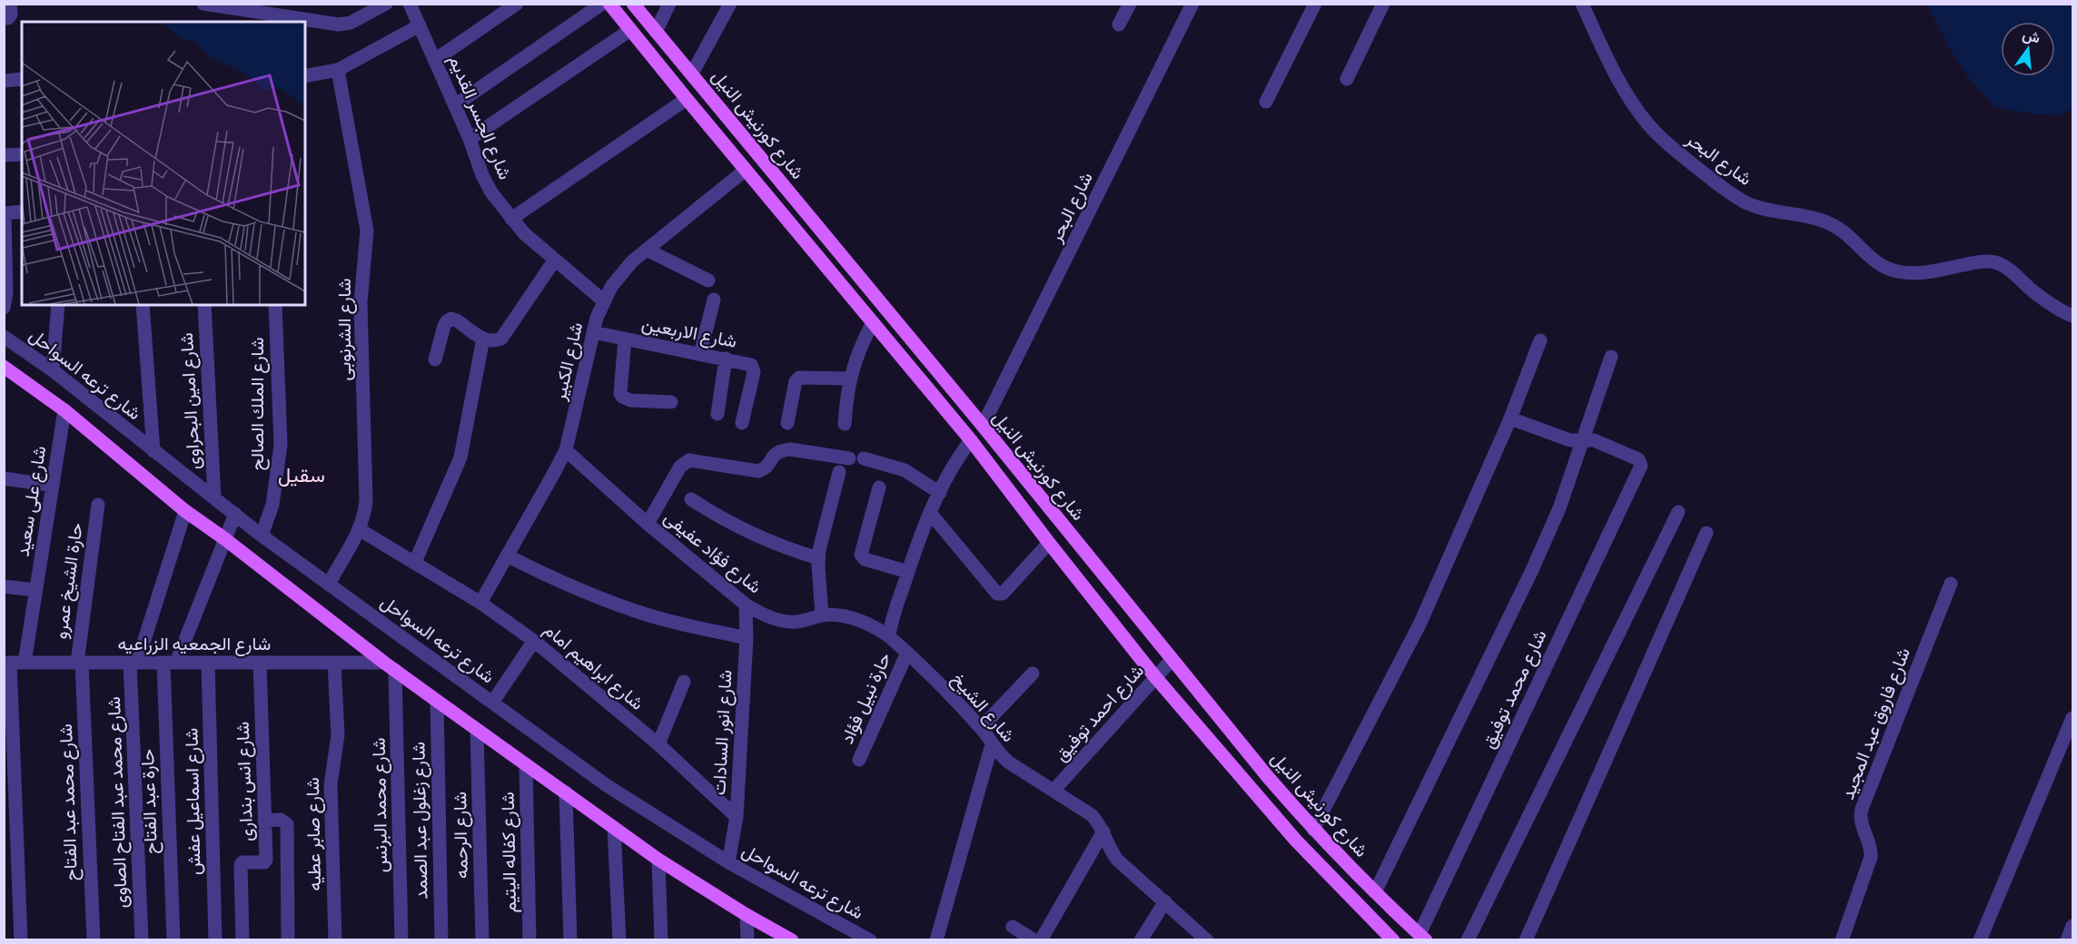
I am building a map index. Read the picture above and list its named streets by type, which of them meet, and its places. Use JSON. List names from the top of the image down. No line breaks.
{"streets":{"main road":["شارع كورنيش النيل"],"street":["شارع الجسر القديم","شارع البحر","شارع الشرنوبى","شارع الاربعين","شارع الكبير","شارع ترعه السواحل","شارع امين البحراوى","شارع الملك الصالح","شارع على سعيد","شارع فؤاد عفيفى","حارة الشيخ عمرو","شارع الجمعيه الزراعيه","شارع ابراهيم امام","شارع محمد توفيق","حارة نبيل فؤاد","شارع الشيخ","شارع احمد توفيق","شارع فاروق عبد المجيد","شارع انور السادات","شارع انس بندارى","حارة عبد الفتاح","شارع اسماعيل عفش","شارع محمد عبد الفتاح","شارع محمد عبد الفتاح الصاوى","شارع محمد البرنس","شارع زغلول عبد الصمد","شارع صابر عطيه","شارع الرحمه","شارع كفاله اليتيم"]},"crossings":[["شارع الجسر القديم","شارع الكبير"],["شارع كورنيش النيل","شارع البحر"],["شارع كورنيش النيل","شارع الكبير"],["شارع كورنيش النيل","شارع محمد توفيق"],["شارع كورنيش النيل","شارع احمد توفيق"],["شارع الشرنوبى","شارع ترعه السواحل"],["شارع الشرنوبى","شارع ابراهيم امام"],["شارع الاربعين","شارع الكبير"],["شارع الكبير","شارع فؤاد عفيفى"],["شارع الكبير","شارع ابراهيم امام"],["شارع ترعه السواحل","شارع امين البحراوى"],["شارع ترعه السواحل","شارع الملك الصالح"],["شارع ترعه السواحل","شارع انور السادات"],["شارع على سعيد","شارع الجمعيه الزراعيه"],["شارع فؤاد عفيفى","شارع الشيخ"],["شارع فؤاد عفيفى","شارع انور السادات"],["حارة الشيخ عمرو","شارع الجمعيه الزراعيه"],["حارة الشيخ عمرو","شارع محمد عبد الفتاح"],["شارع الجمعيه الزراعيه","شارع انس بندارى"],["شارع الجمعيه الزراعيه","حارة عبد الفتاح"],["شارع الجمعيه الزراعيه","شارع اسماعيل عفش"],["شارع الجمعيه الزراعيه","شارع محمد عبد الفتاح"],["شارع الجمعيه الزراعيه","شارع محمد عبد الفتاح الصاوى"],["شارع الجمعيه الزراعيه","شارع محمد البرنس"],["شارع الجمعيه الزراعيه","شارع صابر عطيه"],["شارع ابراهيم امام","شارع انور السادات"],["حارة نبيل فؤاد","شارع الشيخ"],["شارع الشيخ","شارع احمد توفيق"]],"districts":["سقيل"],"north":"top"}
